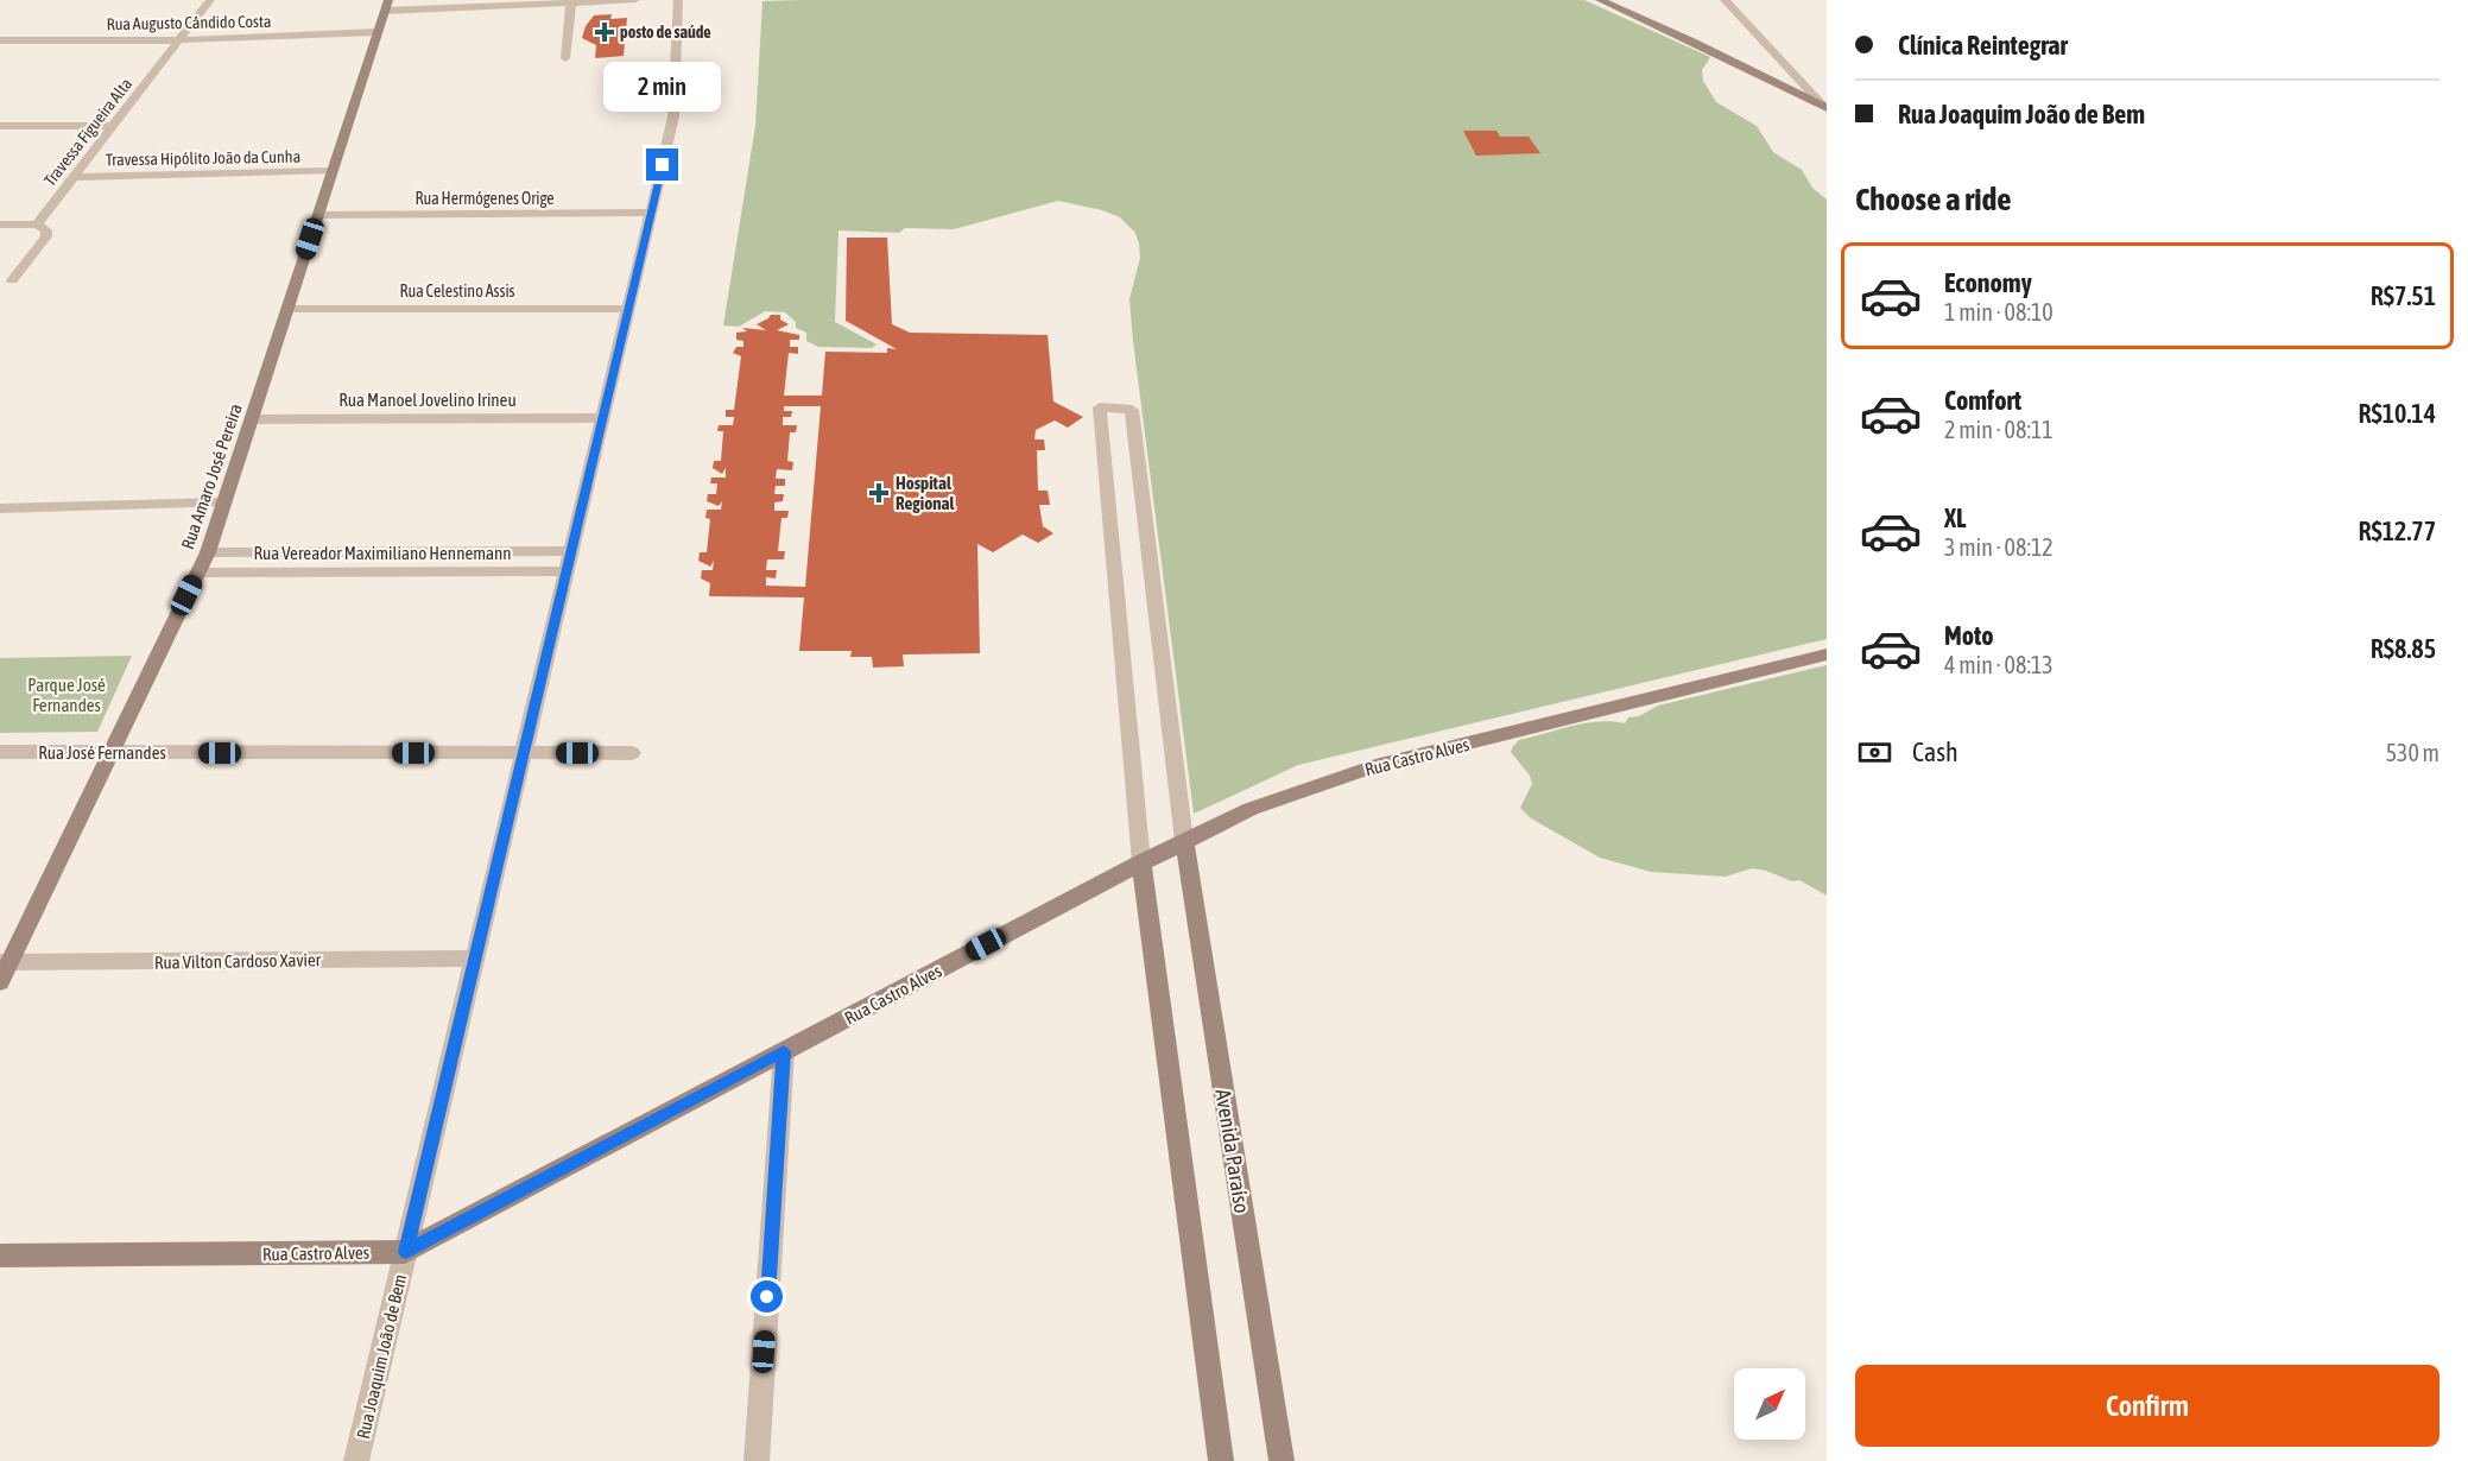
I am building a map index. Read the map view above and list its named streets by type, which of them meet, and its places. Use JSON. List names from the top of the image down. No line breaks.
{"streets":{"street":["Rua Augusto Cândido Costa","Travessa Figueira Alta","Travessa Hipólito João da Cunha","Rua Hermógenes Orige","Rua Celestino Assis","Rua Manoel Jovelino Irineu","Rua Amaro José Pereira","Rua Vereador Maximiliano Hennemann","Rua José Fernandes","Rua Castro Alves","Rua Vilton Cardoso Xavier","Avenida Paraíso","Rua Joaquim João de Bem"]},"crossings":[["Rua Augusto Cândido Costa","Travessa Figueira Alta"],["Rua Augusto Cândido Costa","Rua Amaro José Pereira"],["Travessa Figueira Alta","Travessa Hipólito João da Cunha"],["Travessa Hipólito João da Cunha","Rua Amaro José Pereira"],["Rua Hermógenes Orige","Rua Amaro José Pereira"],["Rua Hermógenes Orige","Rua Joaquim João de Bem"],["Rua Celestino Assis","Rua Amaro José Pereira"],["Rua Celestino Assis","Rua Joaquim João de Bem"],["Rua Manoel Jovelino Irineu","Rua Amaro José Pereira"],["Rua Manoel Jovelino Irineu","Rua Joaquim João de Bem"],["Rua Amaro José Pereira","Rua Vereador Maximiliano Hennemann"],["Rua Amaro José Pereira","Rua José Fernandes"],["Rua Amaro José Pereira","Rua Vilton Cardoso Xavier"],["Rua Vereador Maximiliano Hennemann","Rua Joaquim João de Bem"],["Rua José Fernandes","Rua Joaquim João de Bem"],["Rua Castro Alves","Avenida Paraíso"],["Rua Castro Alves","Rua Joaquim João de Bem"],["Rua Vilton Cardoso Xavier","Rua Joaquim João de Bem"]],"parks":["Parque José Fernandes"],"places":{"health":["posto de saúde","Hospital Regional"]},"north":"top right","page":{"banner":["Clínica Reintegrar","Rua Joaquim João de Bem"],"bubble":"2 min","heading":"Choose a ride","list":[{"name":"Economy","note":"1 min · 08:10","value":"R$7.51"},{"name":"Comfort","note":"2 min · 08:11","value":"R$10.14"},{"name":"XL","note":"3 min · 08:12","value":"R$12.77"},{"name":"Moto","note":"4 min · 08:13","value":"R$8.85"}],"pay":["Cash","530 m"],"buttons":"Confirm"}}
